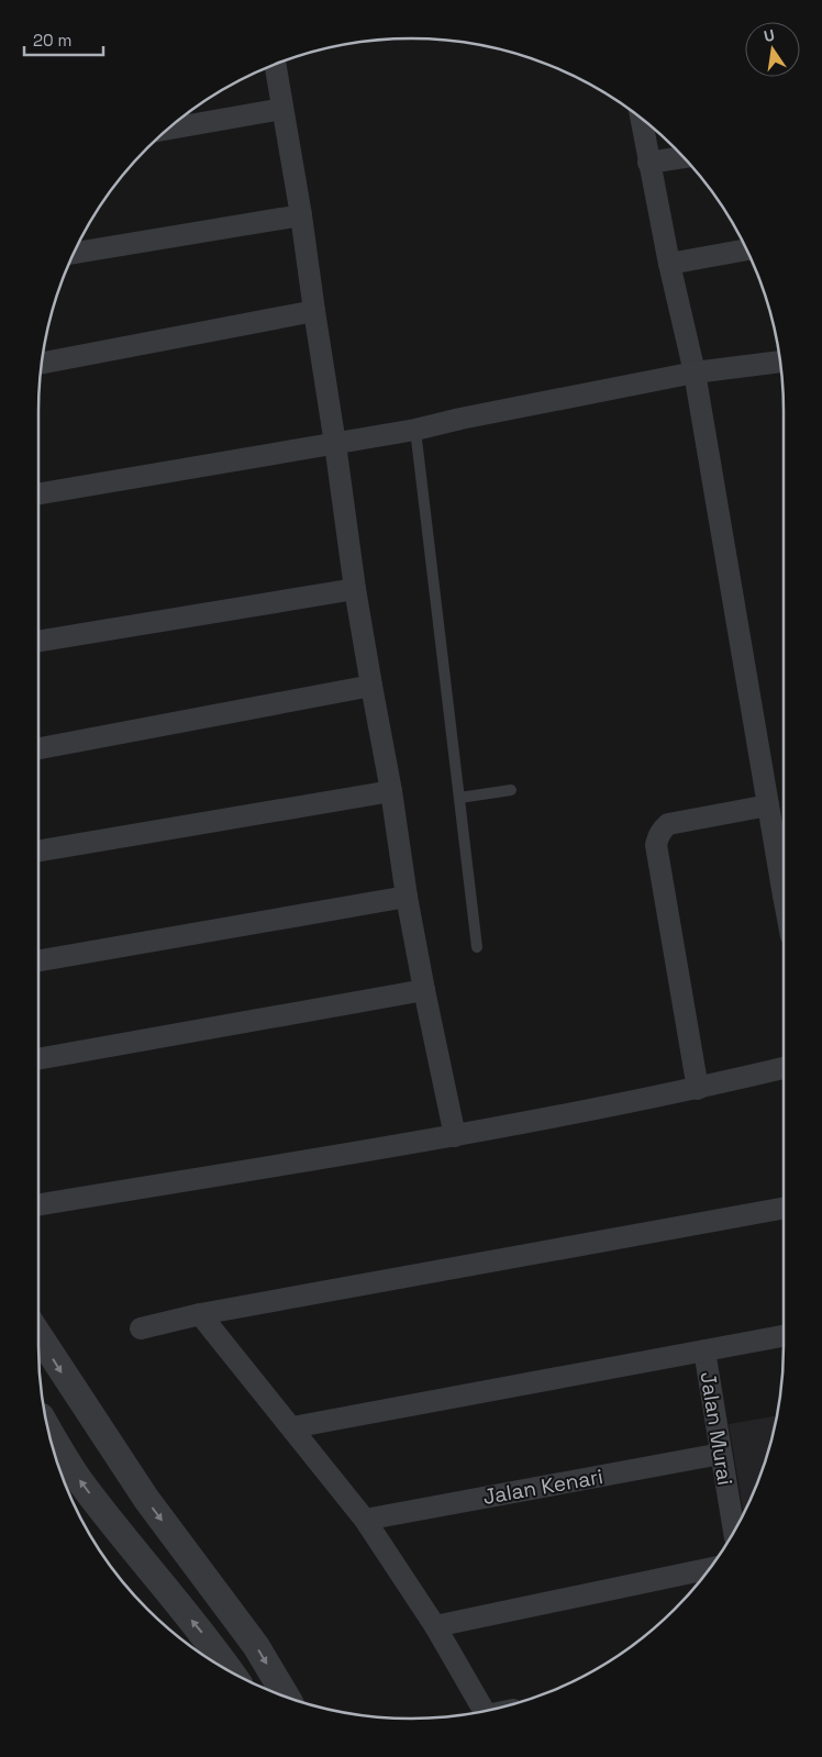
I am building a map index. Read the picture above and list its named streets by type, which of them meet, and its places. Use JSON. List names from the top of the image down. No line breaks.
{"streets":{"street":["Jalan Murai","Jalan Kenari"]},"crossings":[["Jalan Murai","Jalan Kenari"]],"scale_bar":"20 m","north":"top"}
